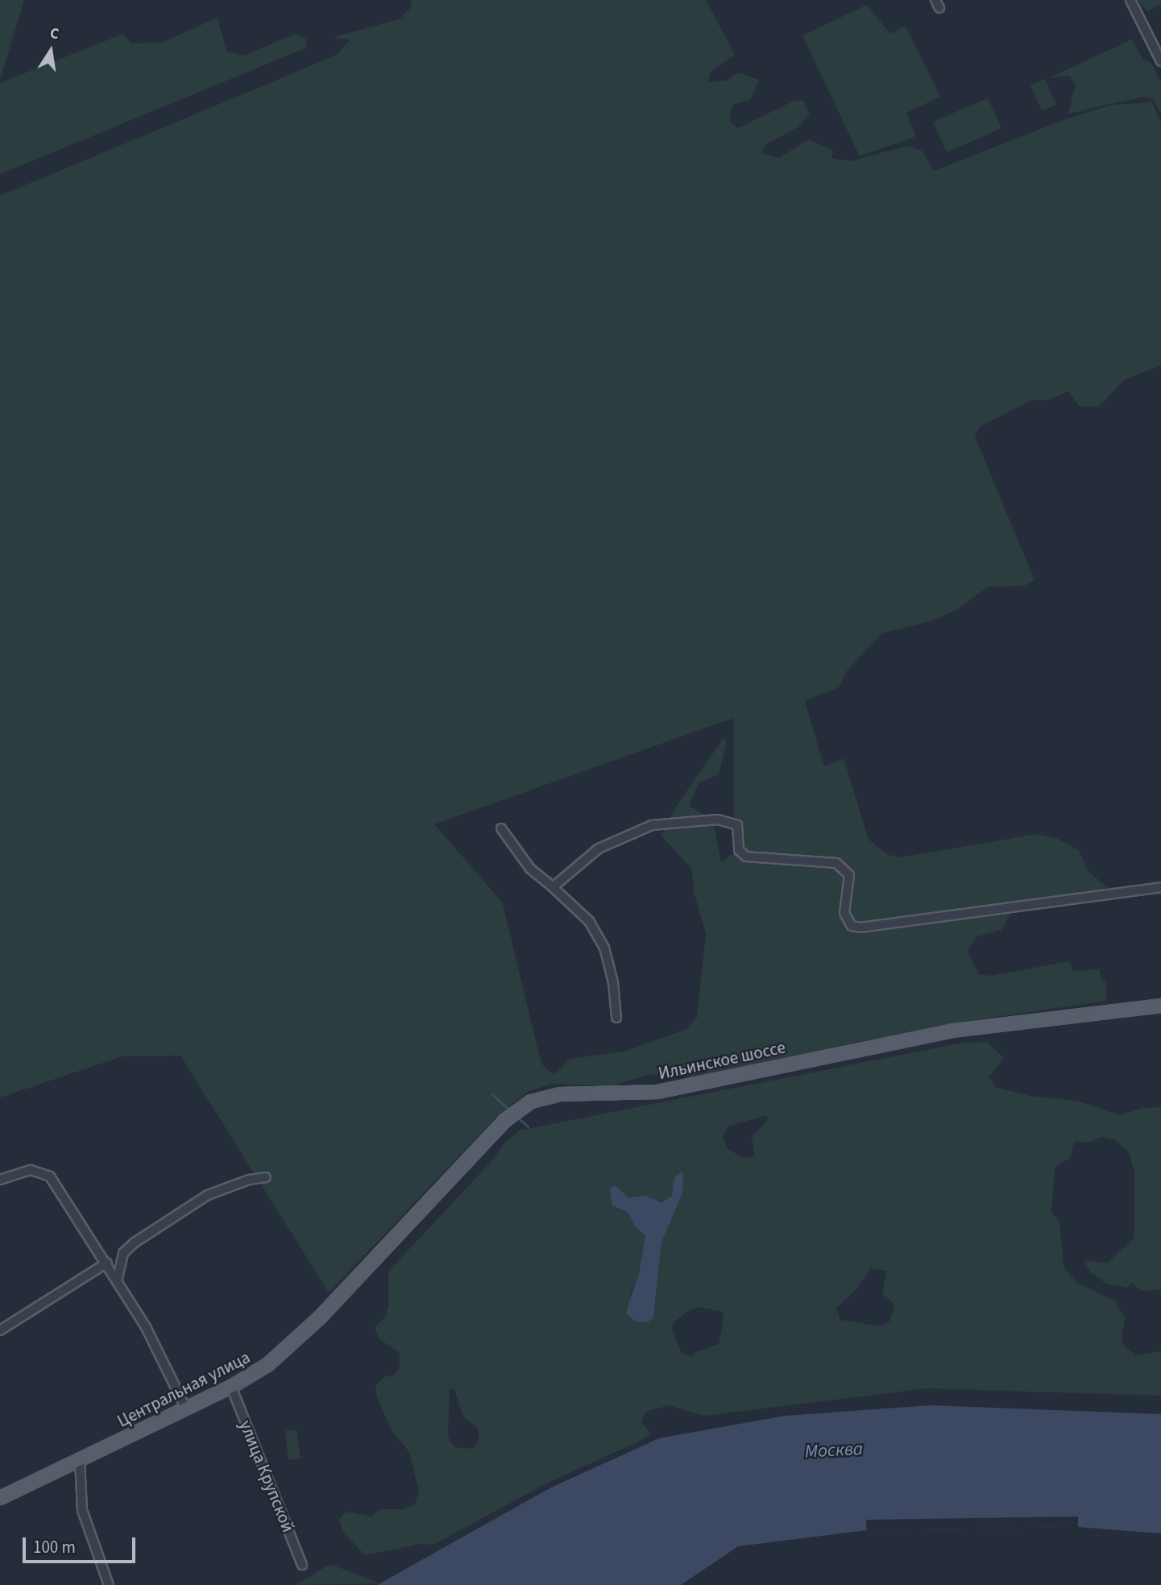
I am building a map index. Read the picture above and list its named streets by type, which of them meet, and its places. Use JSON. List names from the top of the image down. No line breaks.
{"streets":{"main road":["Ильинское шоссе","Центральная улица"],"street":["улица Крупской"]},"crossings":[["Ильинское шоссе","Центральная улица"],["Центральная улица","улица Крупской"]],"water":["Москва"],"scale_bar":"100 m","north":"top"}
